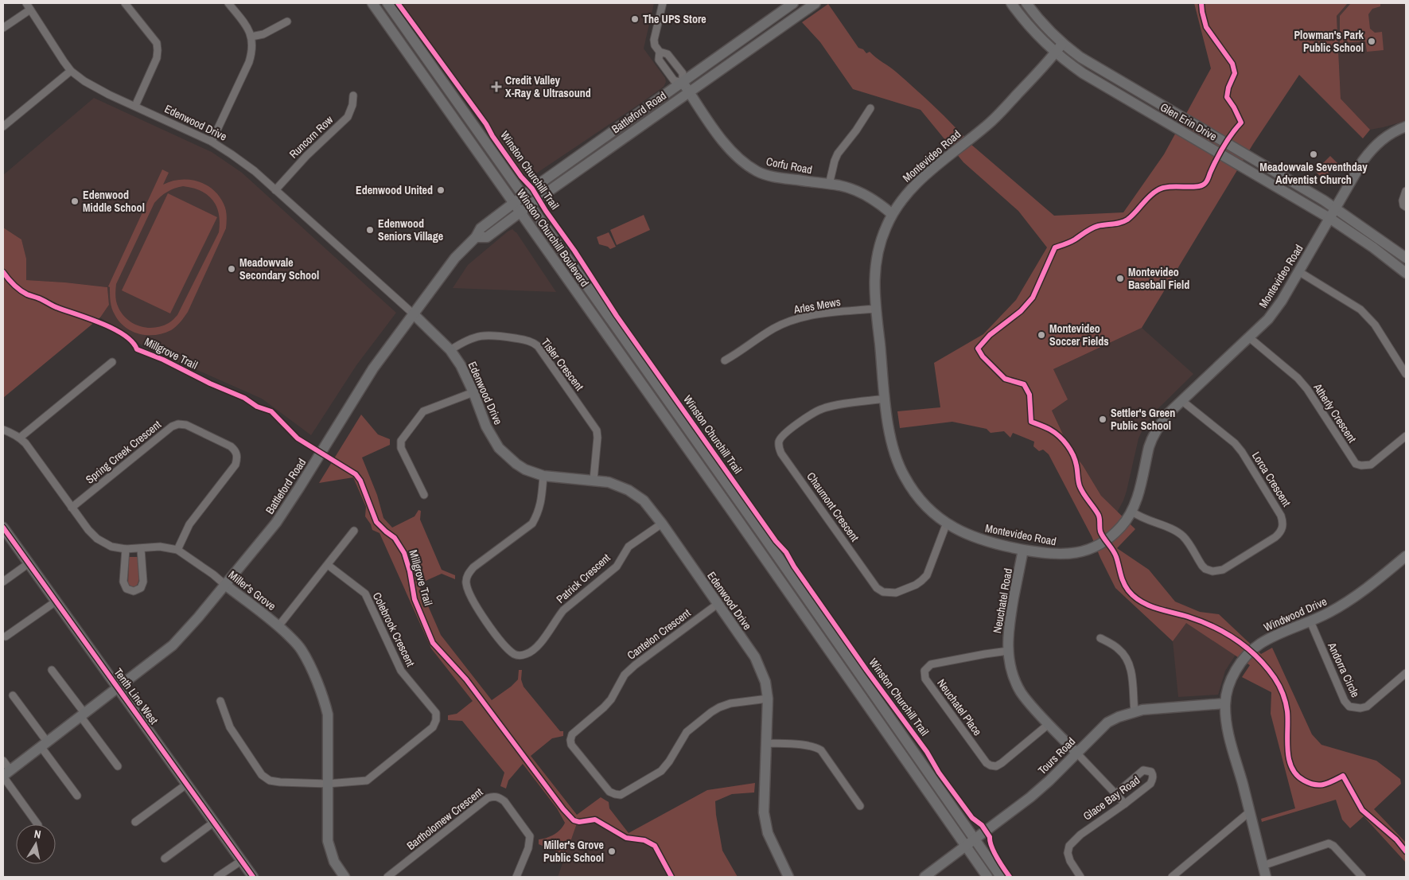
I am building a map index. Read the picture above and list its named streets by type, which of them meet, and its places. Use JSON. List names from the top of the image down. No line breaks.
{"streets":{"street":["Battleford Road","Glen Erin Drive","Edenwood Drive","Runcorn Row","Montevideo Road","Corfu Road","Winston Churchill Boulevard","Arles Mews","Tisler Crescent","Atherly Crescent","Spring Creek Crescent","Lorca Crescent","Chaumont Crescent","Patrick Crescent","Miller's Grove","Neuchatel Road","Windwood Drive","Colebrook Crescent","Cantelon Crescent","Andorra Circle","Tenth Line West","Neuchatel Place","Tours Road","Glace Bay Road","Bartholomew Crescent"],"cycle path":["Winston Churchill Trail","Millgrove Trail"]},"crossings":[["Battleford Road","Edenwood Drive"],["Battleford Road","Corfu Road"],["Battleford Road","Winston Churchill Boulevard"],["Battleford Road","Miller's Grove"],["Battleford Road","Tenth Line West"],["Glen Erin Drive","Montevideo Road"],["Edenwood Drive","Runcorn Row"],["Edenwood Drive","Tisler Crescent"],["Edenwood Drive","Patrick Crescent"],["Edenwood Drive","Cantelon Crescent"],["Montevideo Road","Corfu Road"],["Montevideo Road","Arles Mews"],["Montevideo Road","Atherly Crescent"],["Montevideo Road","Lorca Crescent"],["Montevideo Road","Chaumont Crescent"],["Montevideo Road","Neuchatel Road"],["Winston Churchill Boulevard","Tours Road"],["Spring Creek Crescent","Miller's Grove"],["Miller's Grove","Colebrook Crescent"],["Neuchatel Road","Neuchatel Place"],["Neuchatel Road","Tours Road"],["Neuchatel Road","Glace Bay Road"],["Windwood Drive","Andorra Circle"],["Windwood Drive","Tours Road"]],"places":{"other":["The UPS Store","Plowman's Park Public School","Meadowvale Seventhday Adventist Church","Edenwood United","Edenwood Middle School","Edenwood Seniors Village","Meadowvale Secondary School","Montevideo Baseball Field","Montevideo Soccer Fields","Settler's Green Public School","Miller's Grove Public School"],"health":["Credit Valley X-Ray & Ultrasound"]},"north":"top"}
